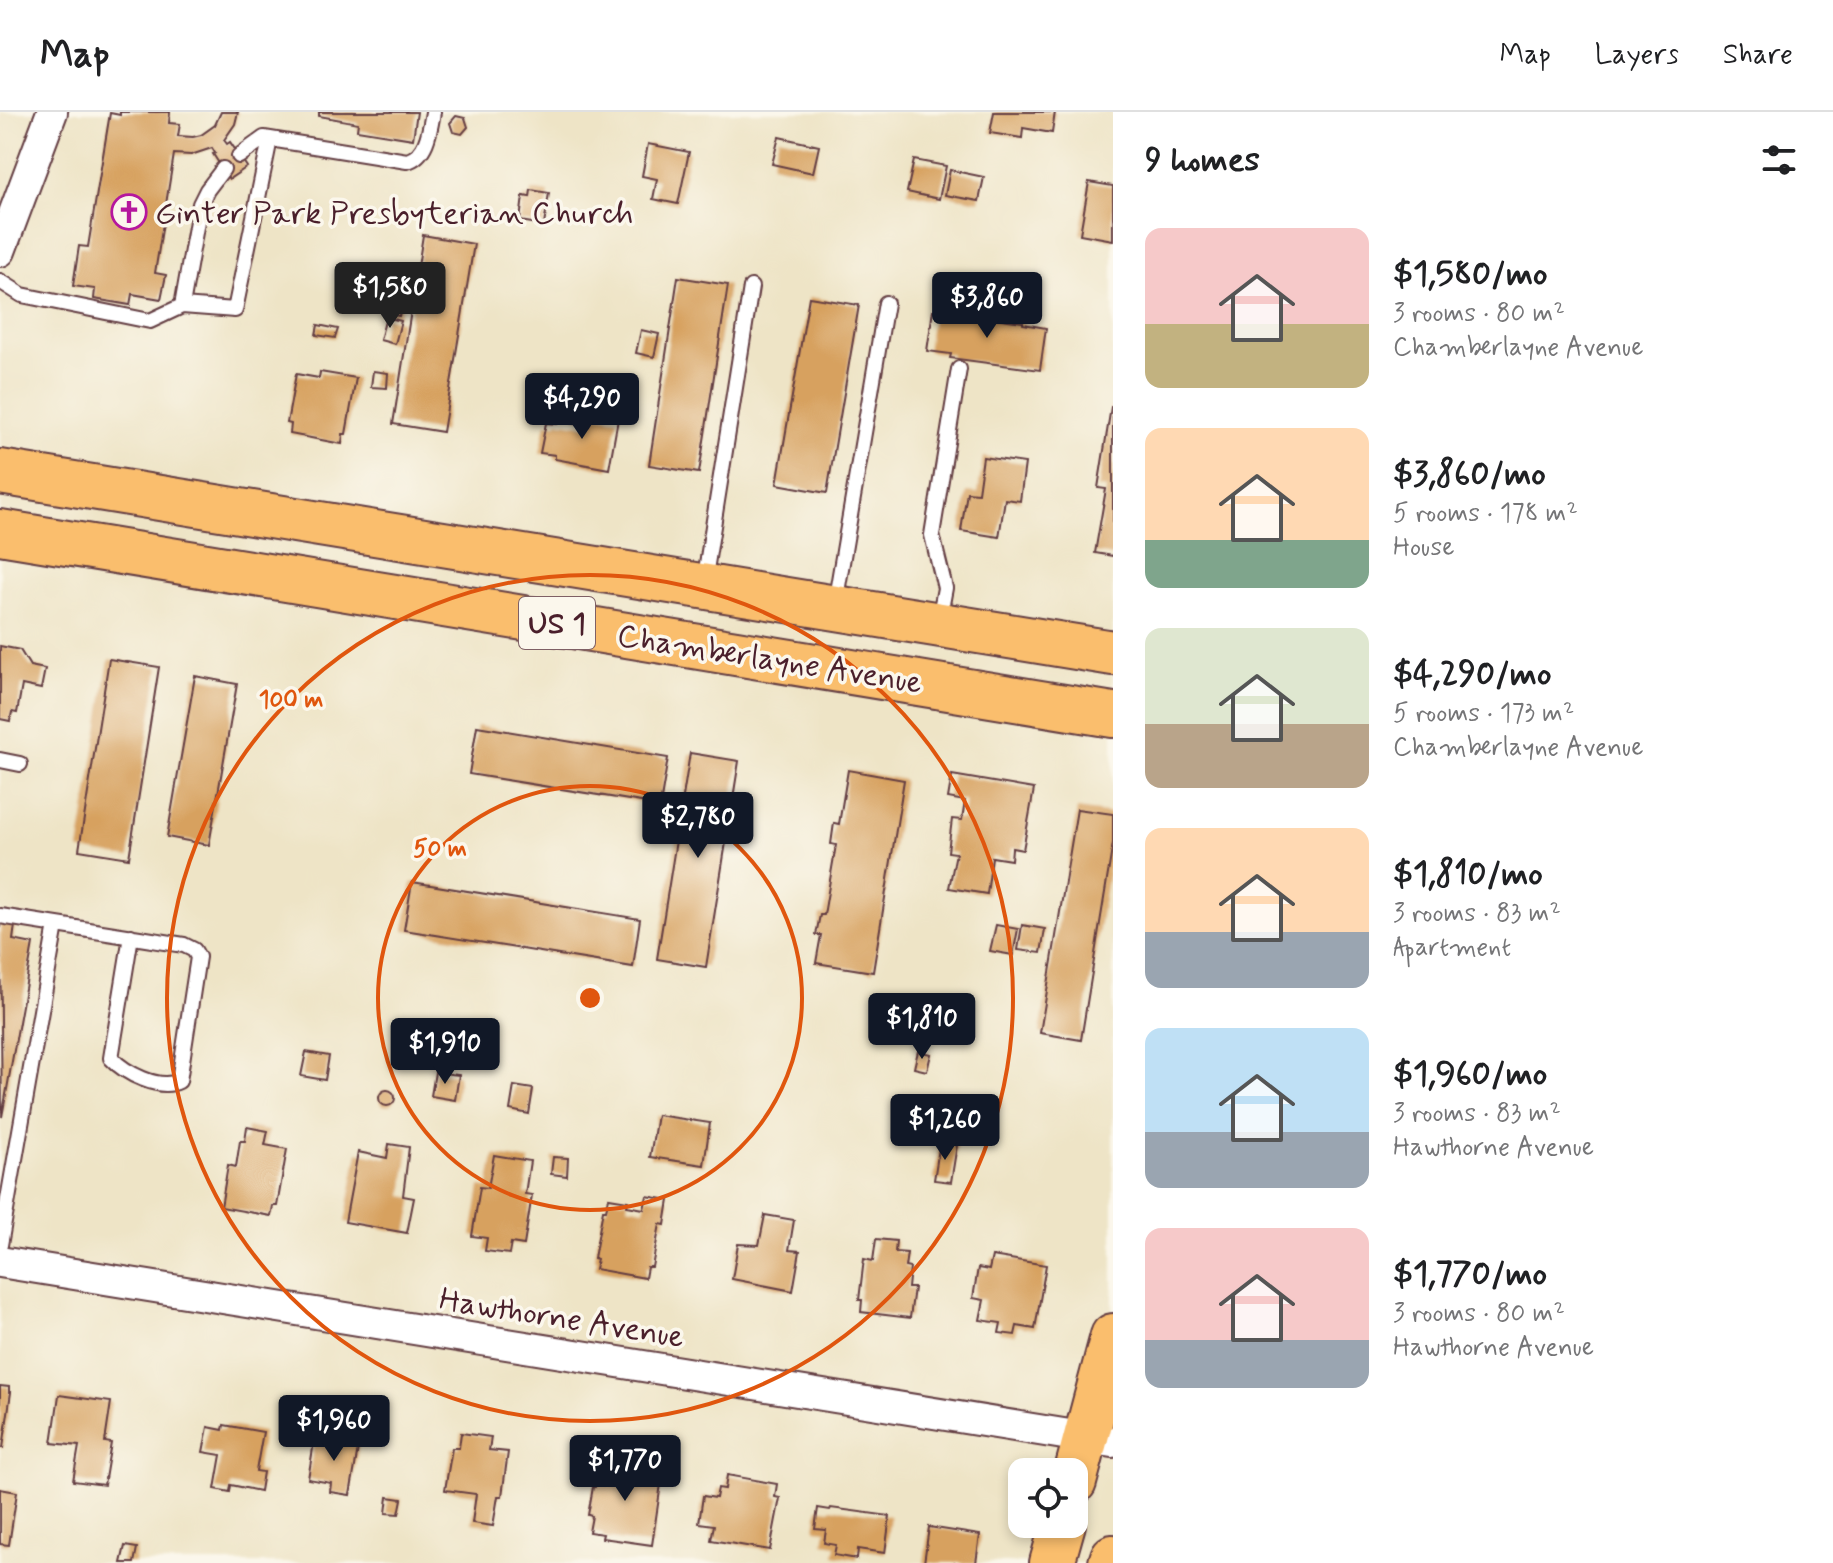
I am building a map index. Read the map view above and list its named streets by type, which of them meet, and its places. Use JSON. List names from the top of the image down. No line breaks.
{"streets":{"main road":["US 1","Chamberlayne Avenue"],"street":["Hawthorne Avenue"]},"places":{"church":["Ginter Park Presbyterian Church"]},"page":{"header":"Map","nav":["Map","Layers","Share"],"heading":"9 homes","list":[{"name":"$1,580/mo","note":"3 rooms · 80 m² · Chamberlayne Avenue"},{"name":"$3,860/mo","note":"5 rooms · 178 m² · House"},{"name":"$4,290/mo","note":"5 rooms · 173 m² · Chamberlayne Avenue"},{"name":"$1,810/mo","note":"3 rooms · 83 m² · Apartment"},{"name":"$1,960/mo","note":"3 rooms · 83 m² · Hawthorne Avenue"},{"name":"$1,770/mo","note":"3 rooms · 80 m² · Hawthorne Avenue"}],"price":["$1,580","$3,860","$4,290","$2,780","$1,810","$1,910","$1,260","$1,960","$1,770"]},"rings":["100 m","50 m"]}
